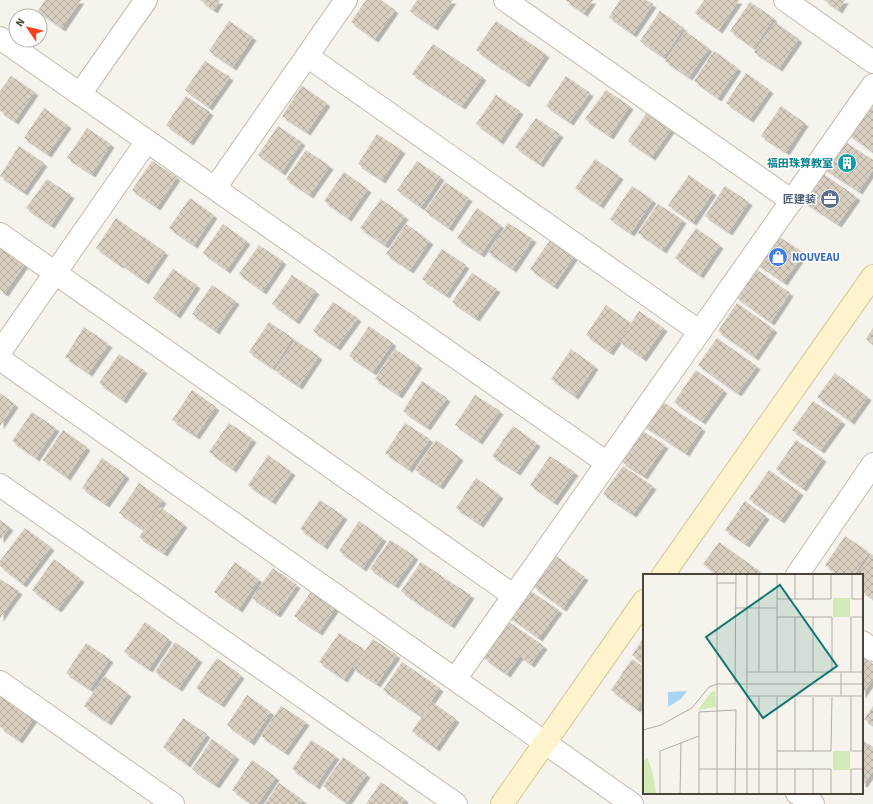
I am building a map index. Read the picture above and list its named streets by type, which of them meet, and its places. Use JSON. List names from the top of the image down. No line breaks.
{"places":{"building":["福田珠算教室"],"office":["匠建装"],"shop":["NOUVEAU"]},"north":"top left"}
